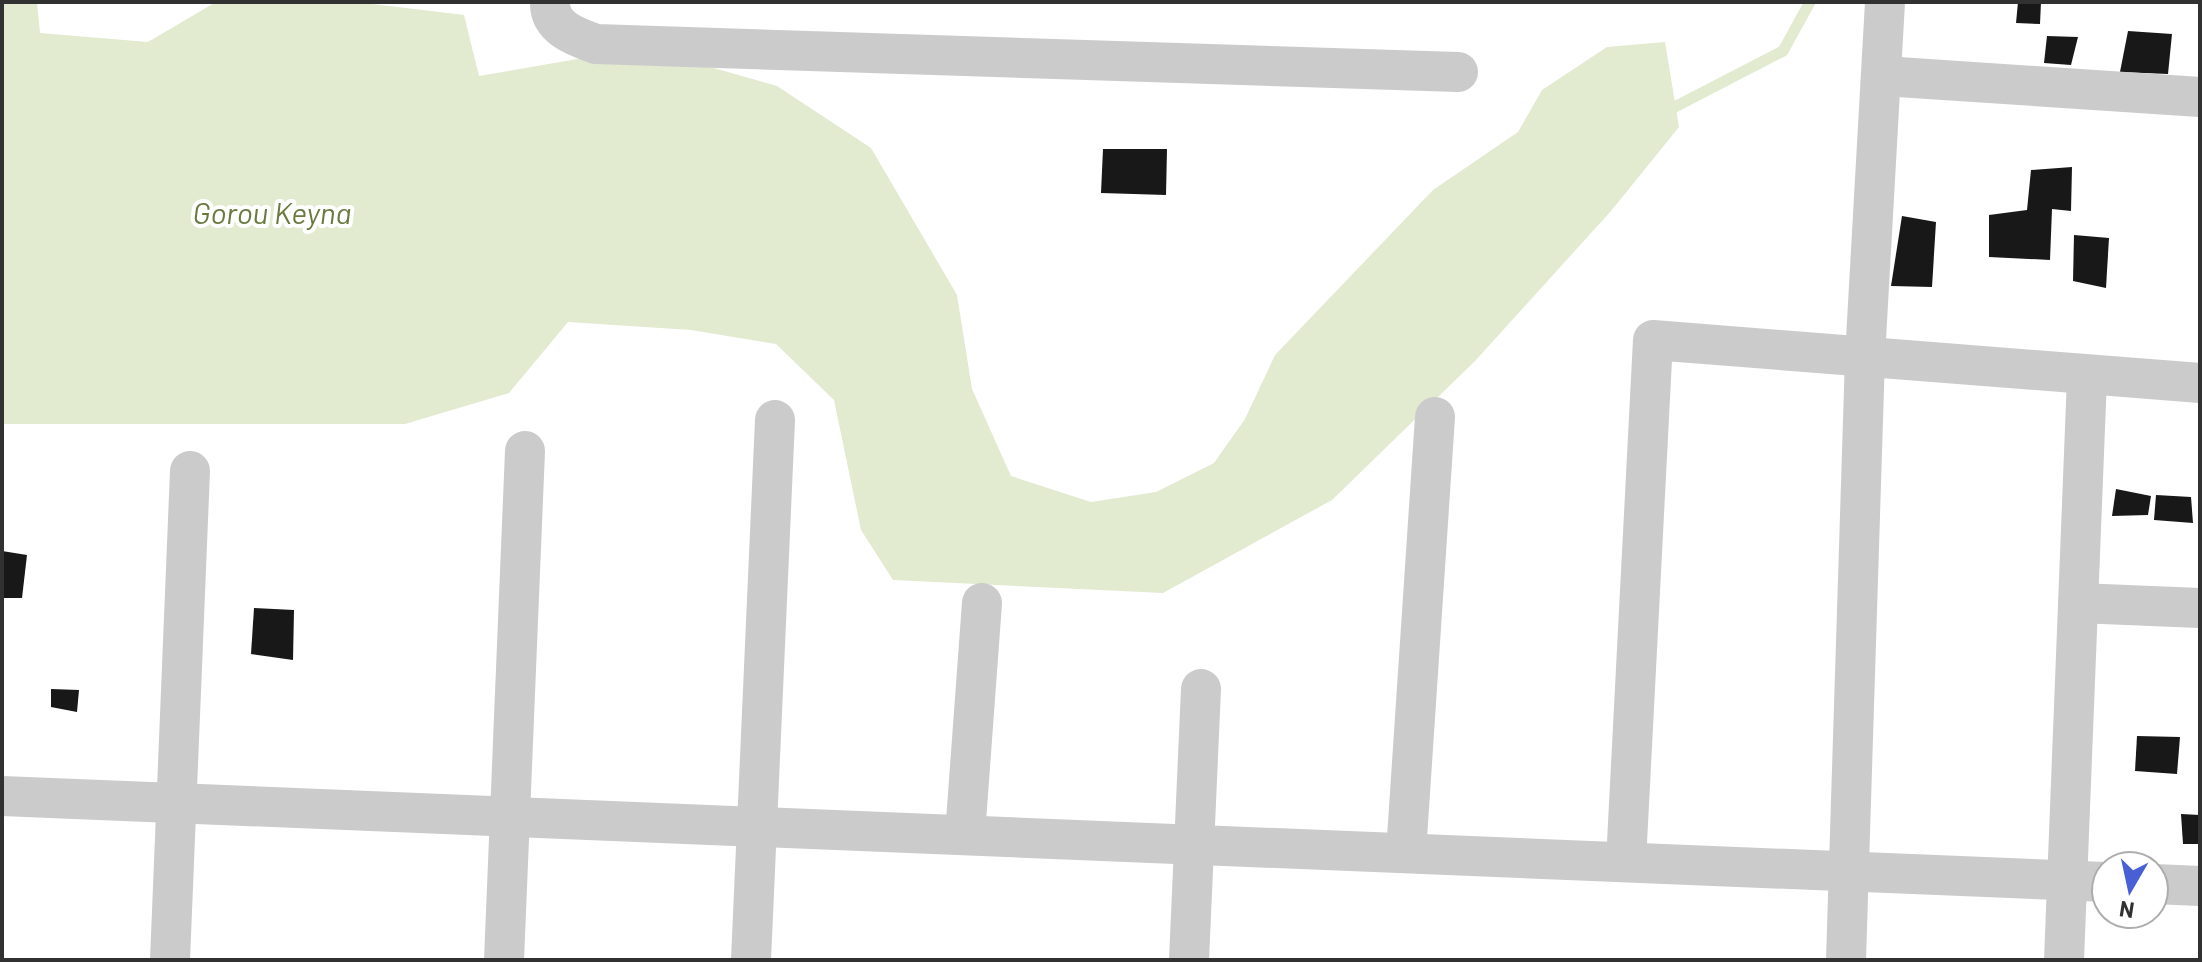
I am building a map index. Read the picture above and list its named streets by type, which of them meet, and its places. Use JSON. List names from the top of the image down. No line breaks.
{"water":["Gorou Keyna"],"north":"bottom"}
